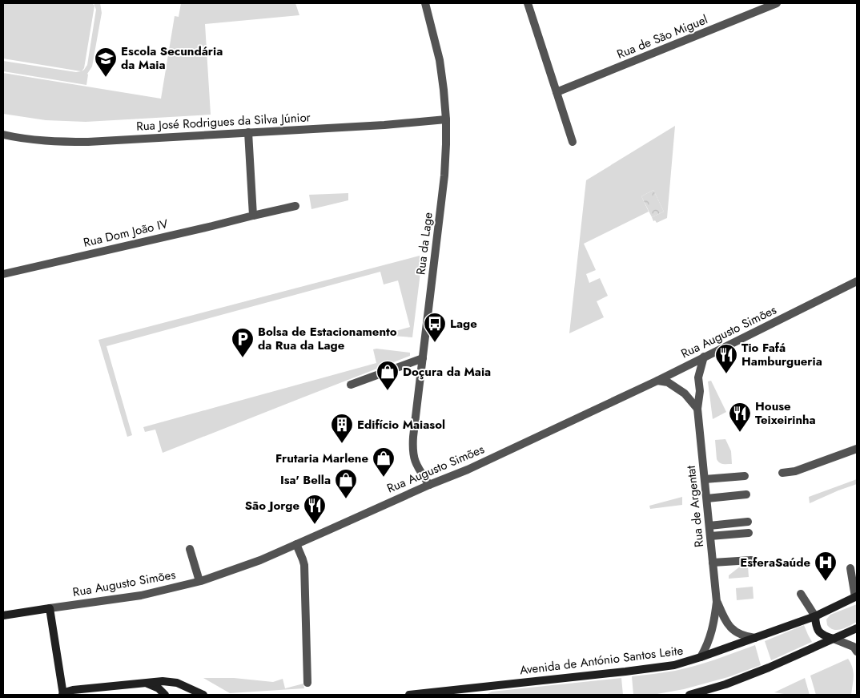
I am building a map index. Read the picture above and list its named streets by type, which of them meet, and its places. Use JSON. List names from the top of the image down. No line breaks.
{"streets":{"main road":["Rua Augusto Simões","Avenida de António Santos Leite"],"street":["Rua de São Miguel","Rua José Rodrigues da Silva Júnior","Rua Dom João IV","Rua da Lage","Rua de Argentat"]},"crossings":[["Rua José Rodrigues da Silva Júnior","Rua da Lage"],["Rua da Lage","Rua Augusto Simões"],["Rua Augusto Simões","Rua de Argentat"],["Rua de Argentat","Avenida de António Santos Leite"]],"places":{"school or university":["Escola Secundária da Maia"],"bus stop":["Lage"],"parking":["Bolsa de Estacionamento da Rua da Lage"],"restaurant":["Tio Fafá Hamburgueria","House Teixeirinha","São Jorge"],"shop":["Doçura da Maia","Frutaria Marlene","Isa' Bella"],"building":["Edifício Maiasol"],"hospital":["EsferaSaúde"]}}
